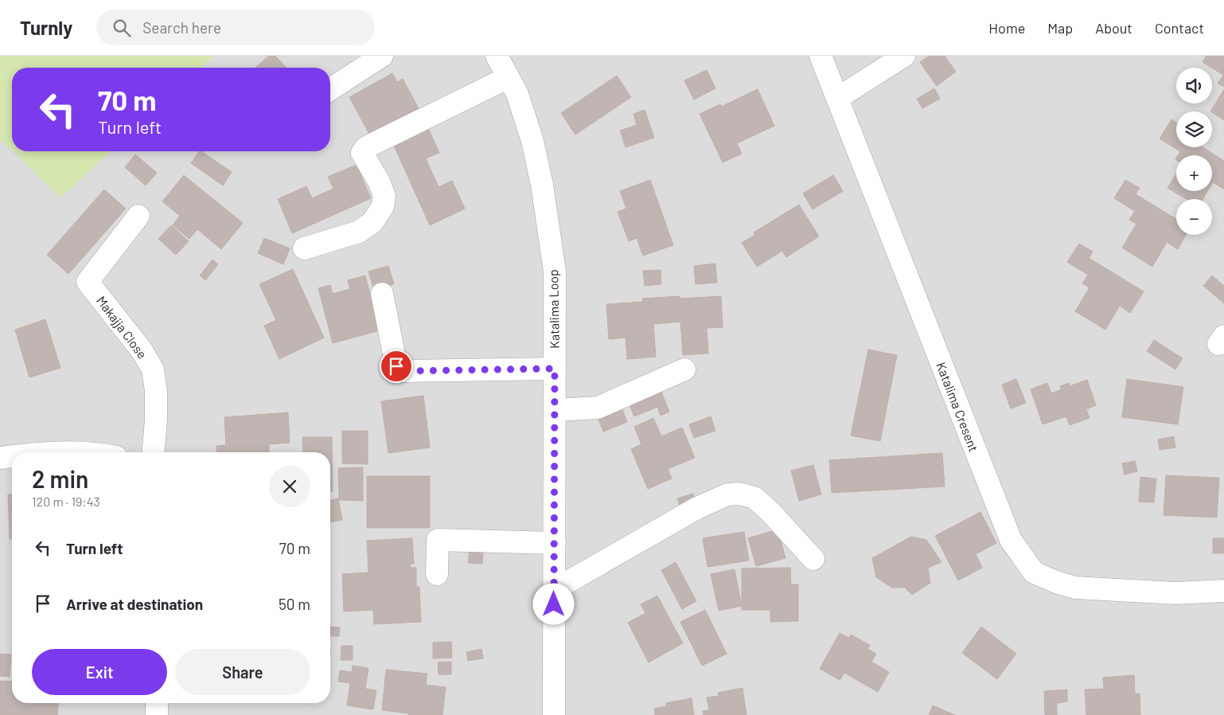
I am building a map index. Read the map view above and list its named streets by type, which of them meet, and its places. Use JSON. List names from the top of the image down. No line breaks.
{"streets":{"street":["Katalima Loop","Makajja Close","Katalima Cresent"]},"page":{"header":"Turnly","search":"Search here","nav":["Home","Map","About","Contact"],"map_buttons":["+","−"],"turn":["70 m","Turn left"],"heading":["2 min","120 m · 19:43"],"list":[{"name":"Turn left","value":"70 m"},{"name":"Arrive at destination","value":"50 m"}],"buttons":["Exit","Share"]}}
